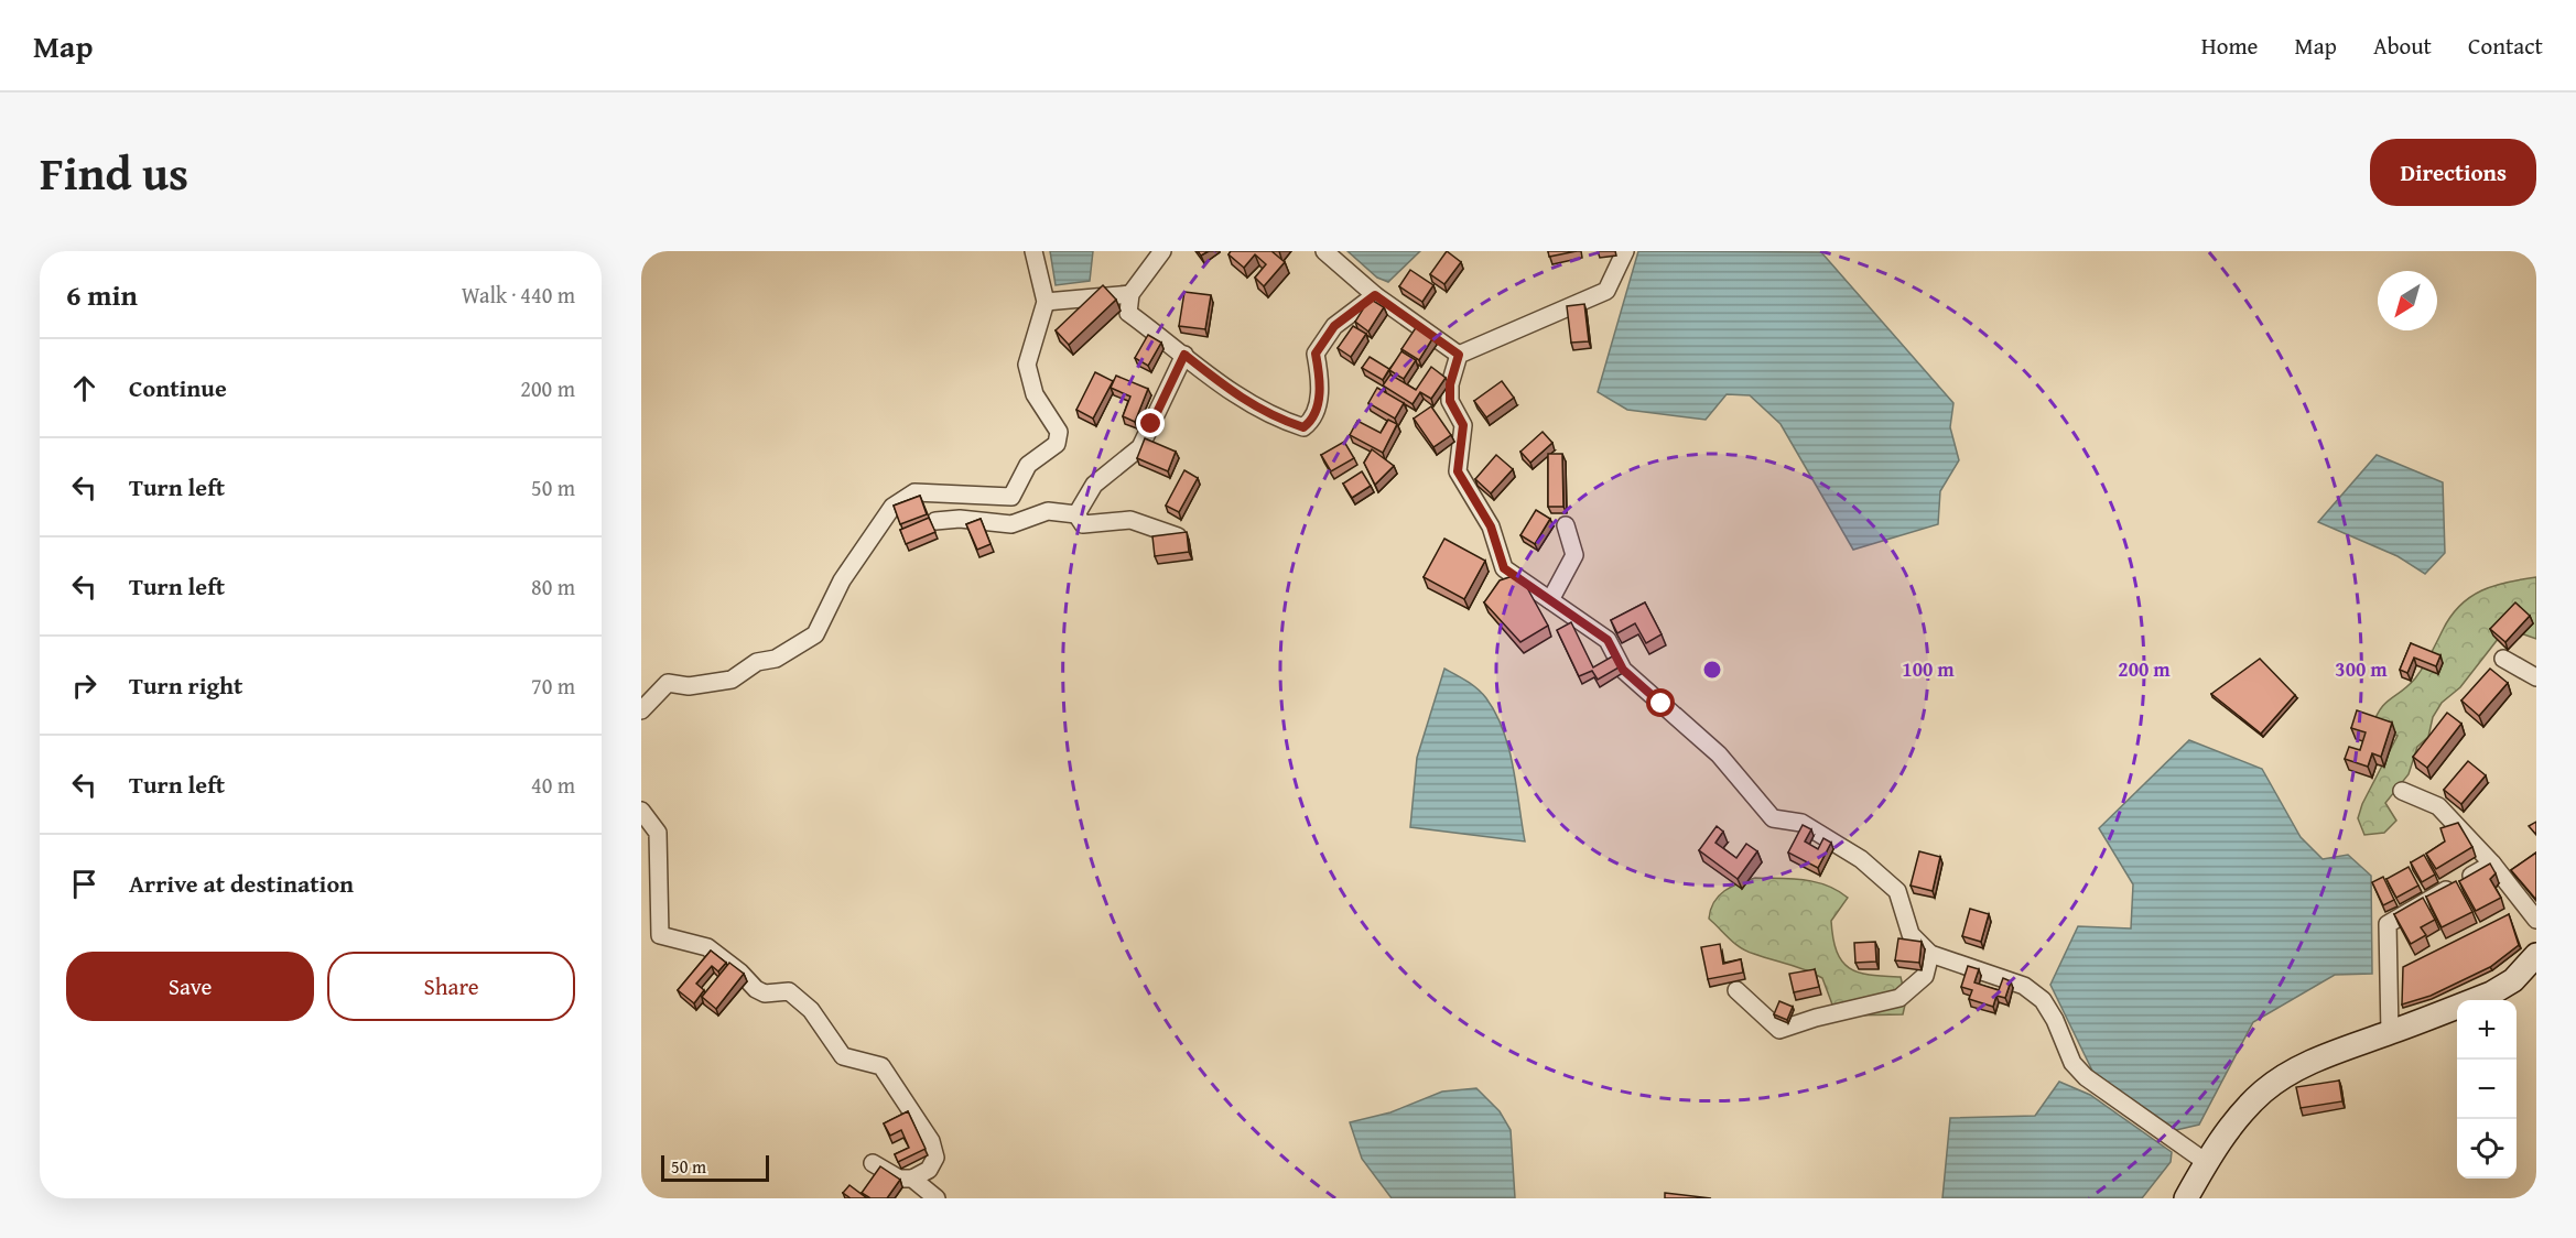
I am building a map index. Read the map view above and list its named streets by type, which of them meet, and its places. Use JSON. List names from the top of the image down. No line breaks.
{"scale_bar":"50 m","north":"bottom left","page":{"header":"Map","nav":["Home","Map","About","Contact"],"title":"Find us","buttons":["Directions",["Save","Share"]],"heading":["6 min","Walk · 440 m"],"list":[["Continue","200 m"],["Turn left","50 m"],["Turn left","80 m"],["Turn right","70 m"],["Turn left","40 m"],"Arrive at destination"],"map_buttons":["+","−"],"scale":"50 m"},"rings":["100 m","200 m","300 m"]}
